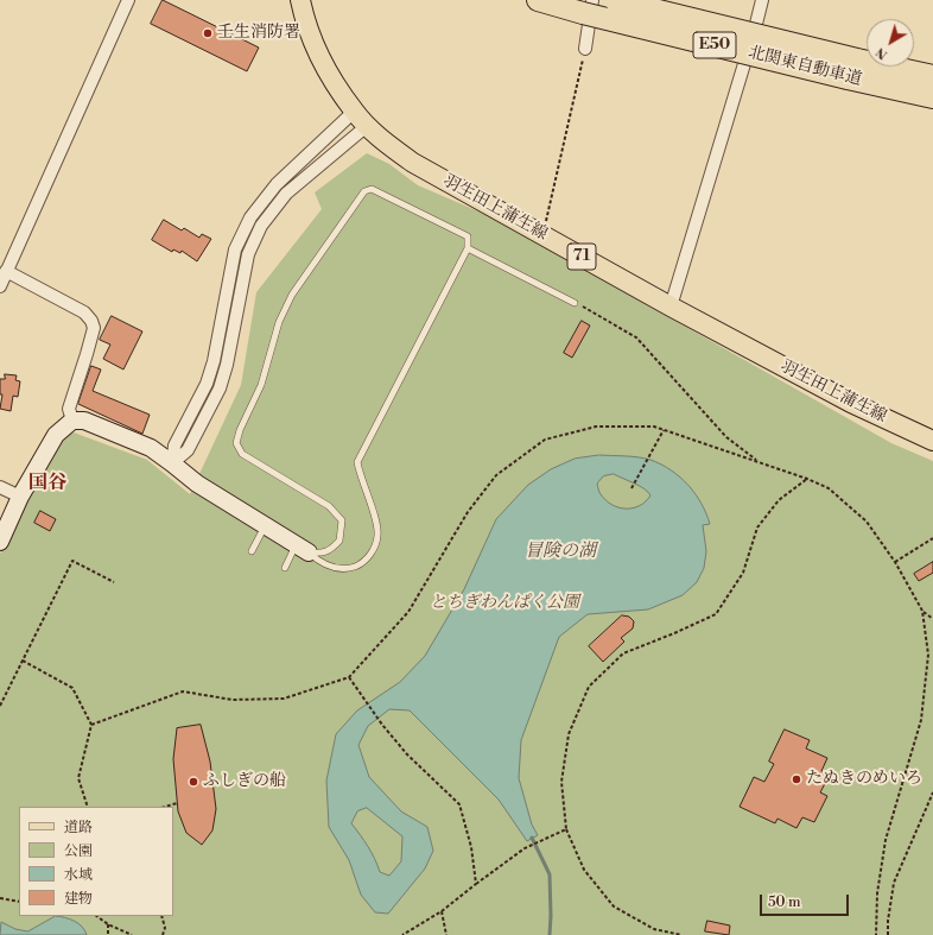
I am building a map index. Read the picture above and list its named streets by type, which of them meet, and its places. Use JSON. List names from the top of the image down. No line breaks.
{"streets":{"highway":["E50","北関東自動車道"],"main road":["羽生田上蒲生線","71"]},"districts":["国谷"],"water":["冒険の湖"],"parks":["とちぎわんぱく公園"],"places":["壬生消防署","たぬきのめいろ","ふしぎの船"],"legend":["道路","公園","水域","建物"],"scale_bar":"50 m","north":"bottom left"}
